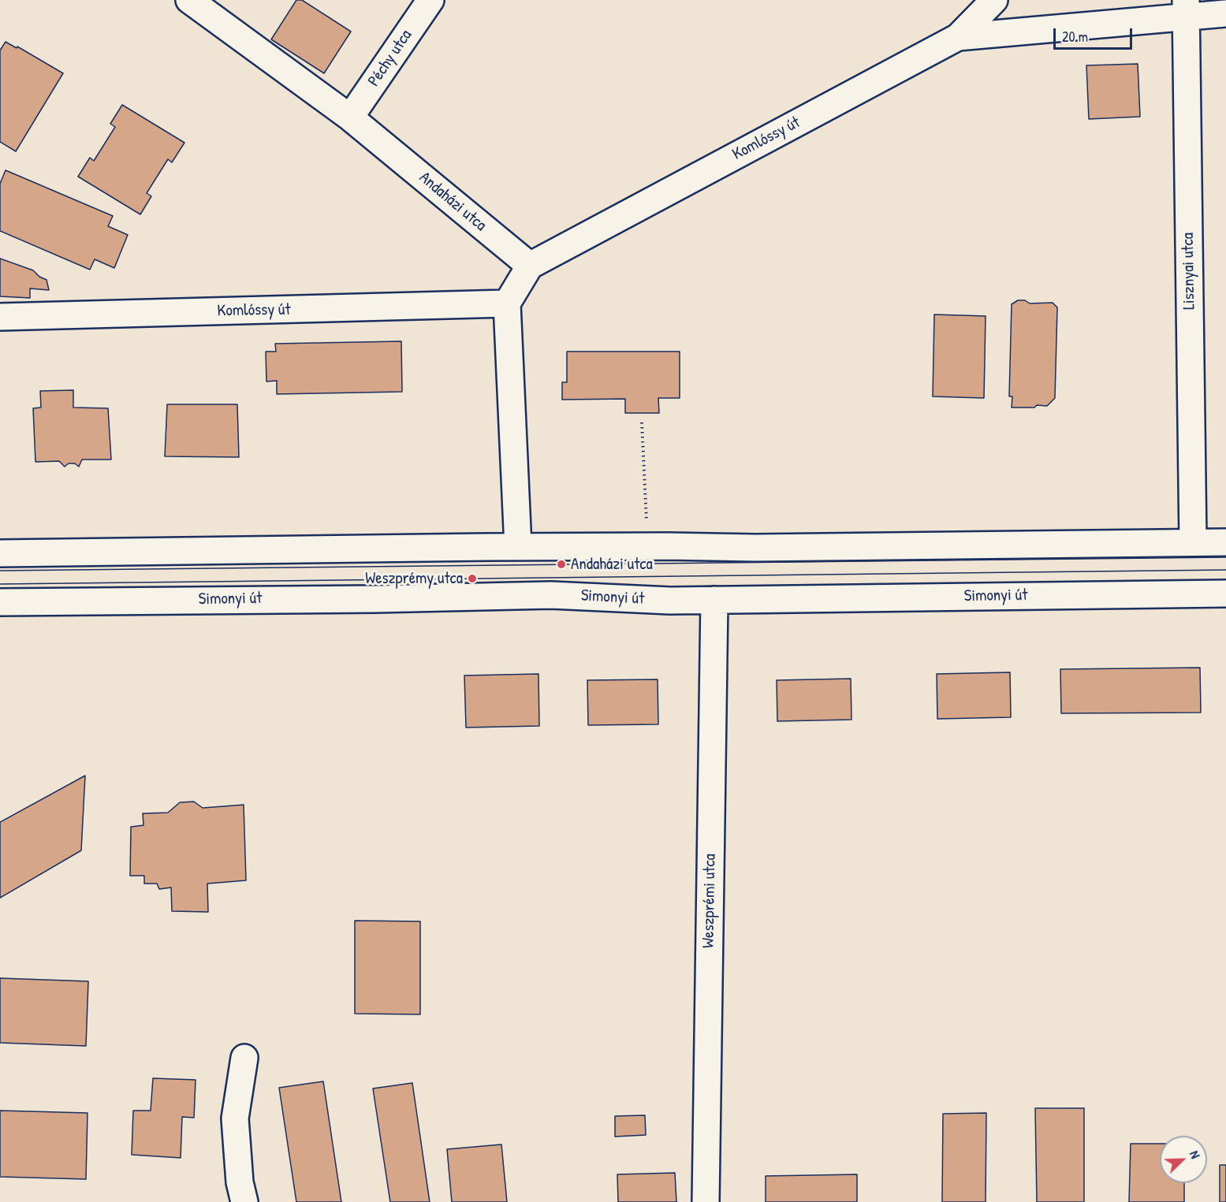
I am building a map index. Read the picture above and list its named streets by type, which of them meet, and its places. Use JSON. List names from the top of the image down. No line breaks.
{"streets":{"street":["Péchy utca","Komlóssy út","Andaházi utca","Lisznyai utca","Simonyi út","Weszprémi utca"]},"crossings":[["Péchy utca","Andaházi utca"],["Komlóssy út","Andaházi utca"],["Simonyi út","Weszprémi utca"]],"places":["Andaházi utca","Weszprémy utca"],"scale_bar":"20 m","north":"top right"}
